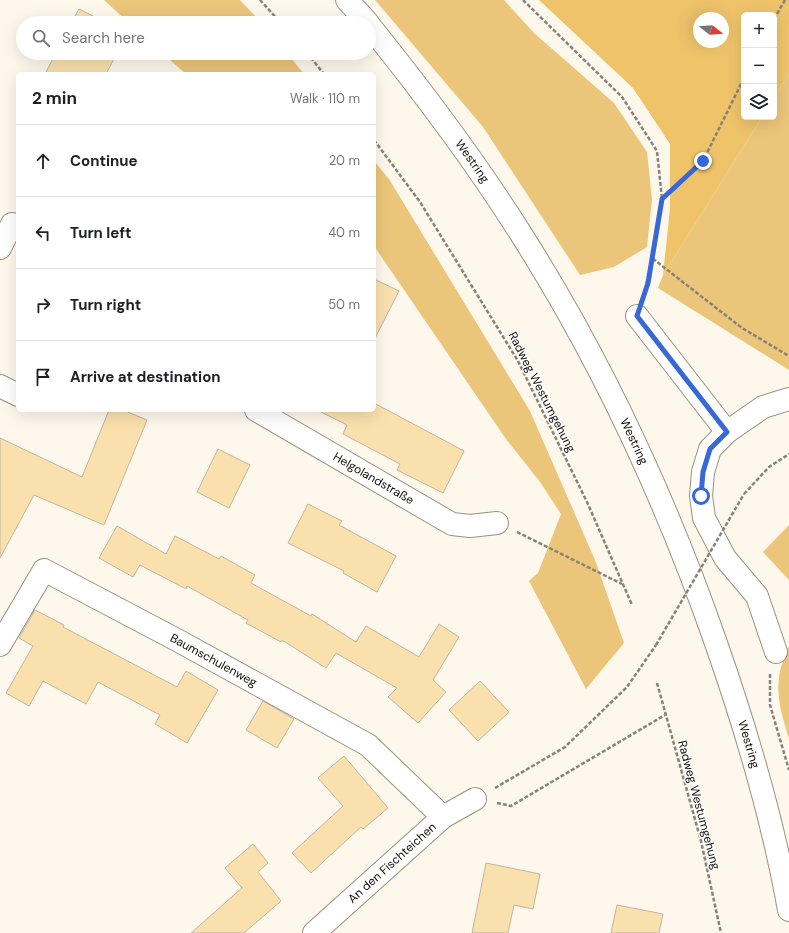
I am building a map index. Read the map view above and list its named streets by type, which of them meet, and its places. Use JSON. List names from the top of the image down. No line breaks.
{"streets":{"street":["Westring","Helgolandstraße","Baumschulenweg","An den Fischteichen"],"path":["Radweg Westumgehung"]},"crossings":[["Baumschulenweg","An den Fischteichen"]],"north":"right","page":{"map_buttons":["+","−"],"search":"Search here","heading":["2 min","Walk · 110 m"],"list":[["Continue","20 m"],["Turn left","40 m"],["Turn right","50 m"],"Arrive at destination"]}}
